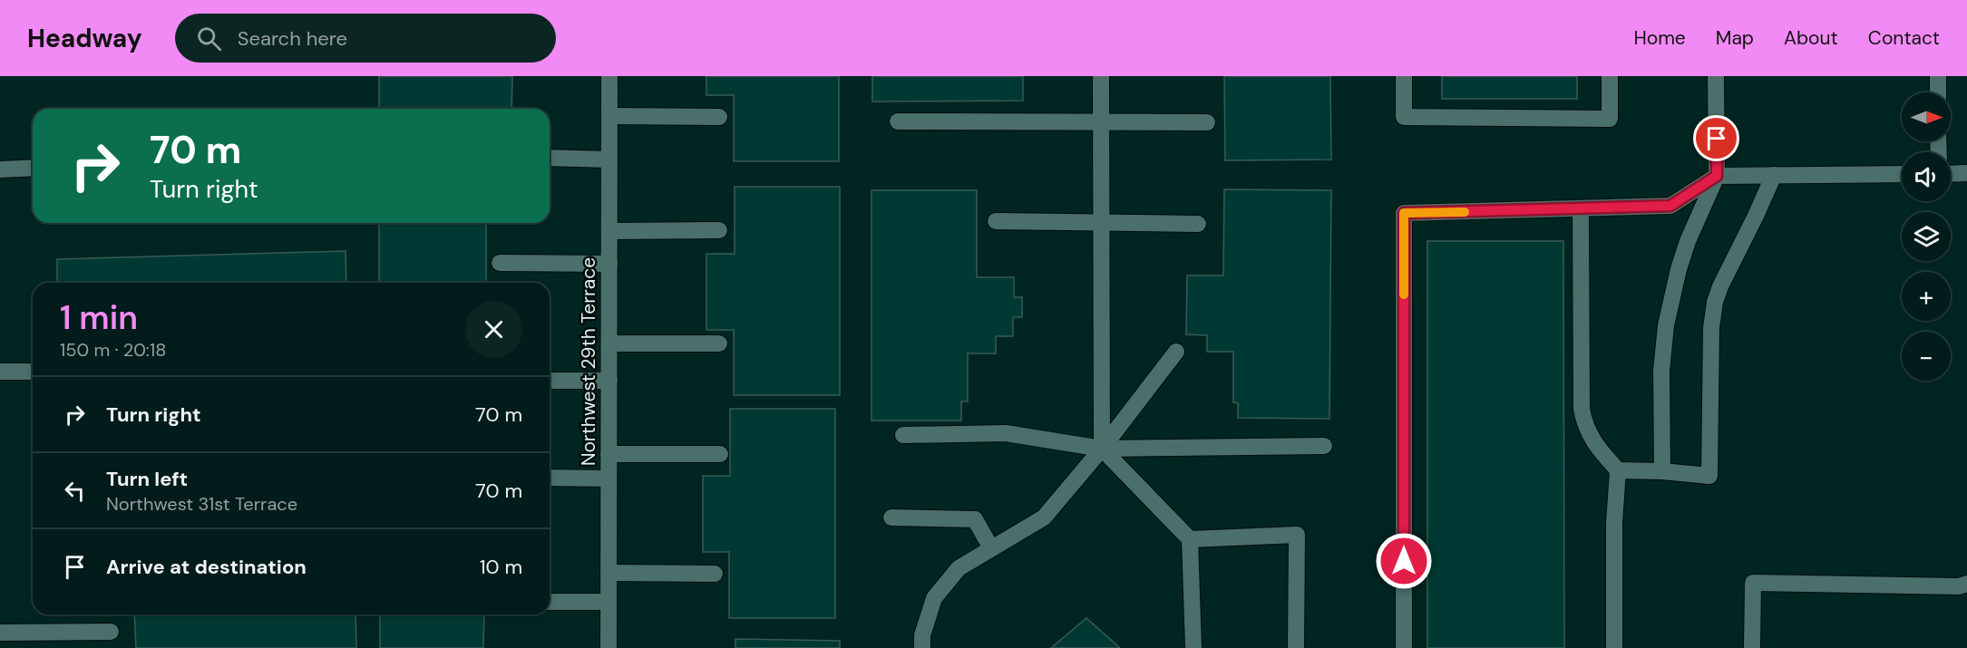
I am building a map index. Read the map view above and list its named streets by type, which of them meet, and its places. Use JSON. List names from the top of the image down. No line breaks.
{"streets":{"street":["Northwest 29th Terrace"]},"north":"right","page":{"header":"Headway","search":"Search here","nav":["Home","Map","About","Contact"],"map_buttons":["+","−"],"turn":["70 m","Turn right"],"heading":["1 min","150 m · 20:18"],"list":[{"name":"Turn right","value":"70 m"},{"name":"Turn left","note":"Northwest 31st Terrace","value":"70 m"},{"name":"Arrive at destination","value":"10 m"}]}}
